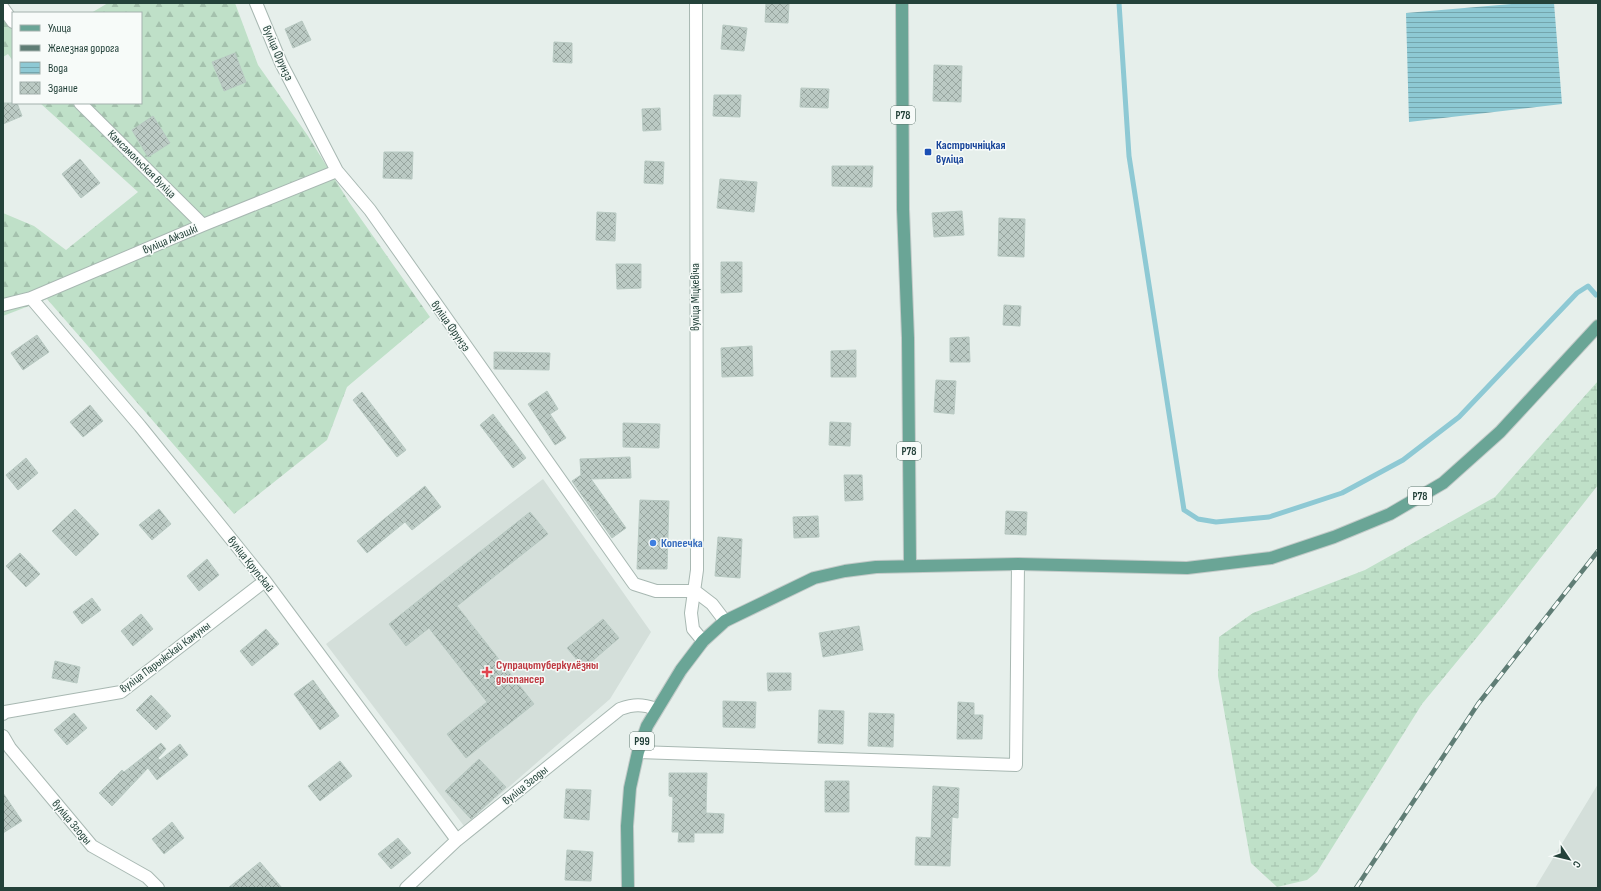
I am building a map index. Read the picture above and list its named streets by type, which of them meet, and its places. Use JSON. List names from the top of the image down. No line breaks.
{"streets":{"main road":["Р78","Р99"],"street":["вуліца Фрунзэ","Камсамольская вуліца","вуліца Ажэшкі","вуліца Міцкевіча","вуліца Крупскай","вуліца Парыжскай Камуны","вуліца Згоды"]},"crossings":[["вуліца Фрунзэ","вуліца Ажэшкі"],["вуліца Фрунзэ","вуліца Міцкевіча"],["Р78","Р99"],["Камсамольская вуліца","вуліца Ажэшкі"],["вуліца Ажэшкі","вуліца Крупскай"],["вуліца Міцкевіча","Р99"],["вуліца Крупскай","вуліца Парыжскай Камуны"],["вуліца Крупскай","вуліца Згоды"],["Р99","вуліца Згоды"]],"places":{"transit":["Кастрычніцкая вуліца"],"other":["Копеечка"],"health":["Супрацьтуберкулёзны дыспансер"]},"legend":["Улица","Железная дорога","Вода","Здание"],"north":"bottom right"}
